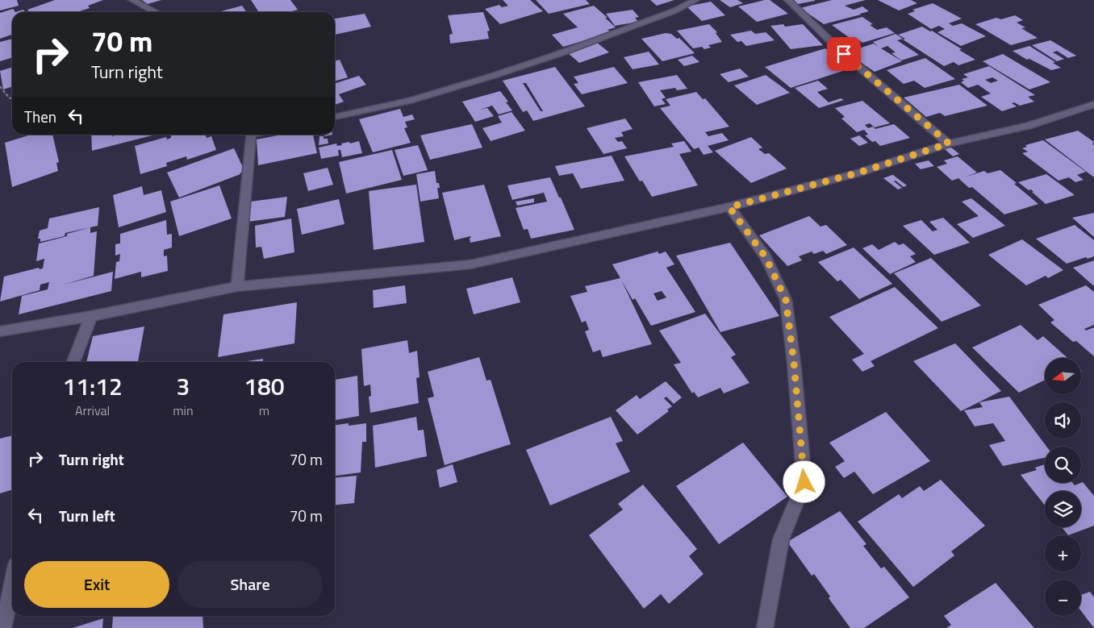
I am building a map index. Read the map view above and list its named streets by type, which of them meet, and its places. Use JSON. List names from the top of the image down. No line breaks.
{"north":"left","page":{"turn":["70 m","Turn right"],"then":"Then","map_buttons":["+","−"],"eta":["11:12","Arrival","3","min","180","m"],"list":[{"name":"Turn right","value":"70 m"},{"name":"Turn left","value":"70 m"}],"buttons":["Exit","Share"]}}
